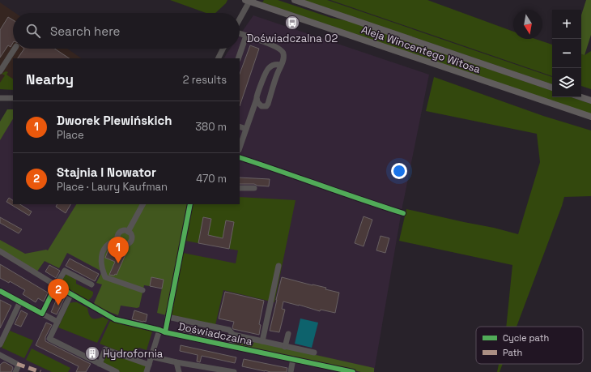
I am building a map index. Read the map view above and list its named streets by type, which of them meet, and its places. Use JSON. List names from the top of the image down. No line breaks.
{"streets":{"main road":["Aleja Wincentego Witosa"],"street":["Doświadczalna"]},"places":{"bus stop":["Doświadczalna 02"],"building":["Hydrofornia"]},"legend":["Cycle path","Path"],"north":"bottom","page":{"map_buttons":["+","−"],"search":"Search here","heading":["Nearby","2 results"],"list":[{"mark":"1","name":"Dworek Plewińskich","note":"Place","value":"380 m"},{"mark":"2","name":"Stajnia I Nowator","note":"Place · Laury Kaufman","value":"470 m"}],"pins":["1","2"]}}
